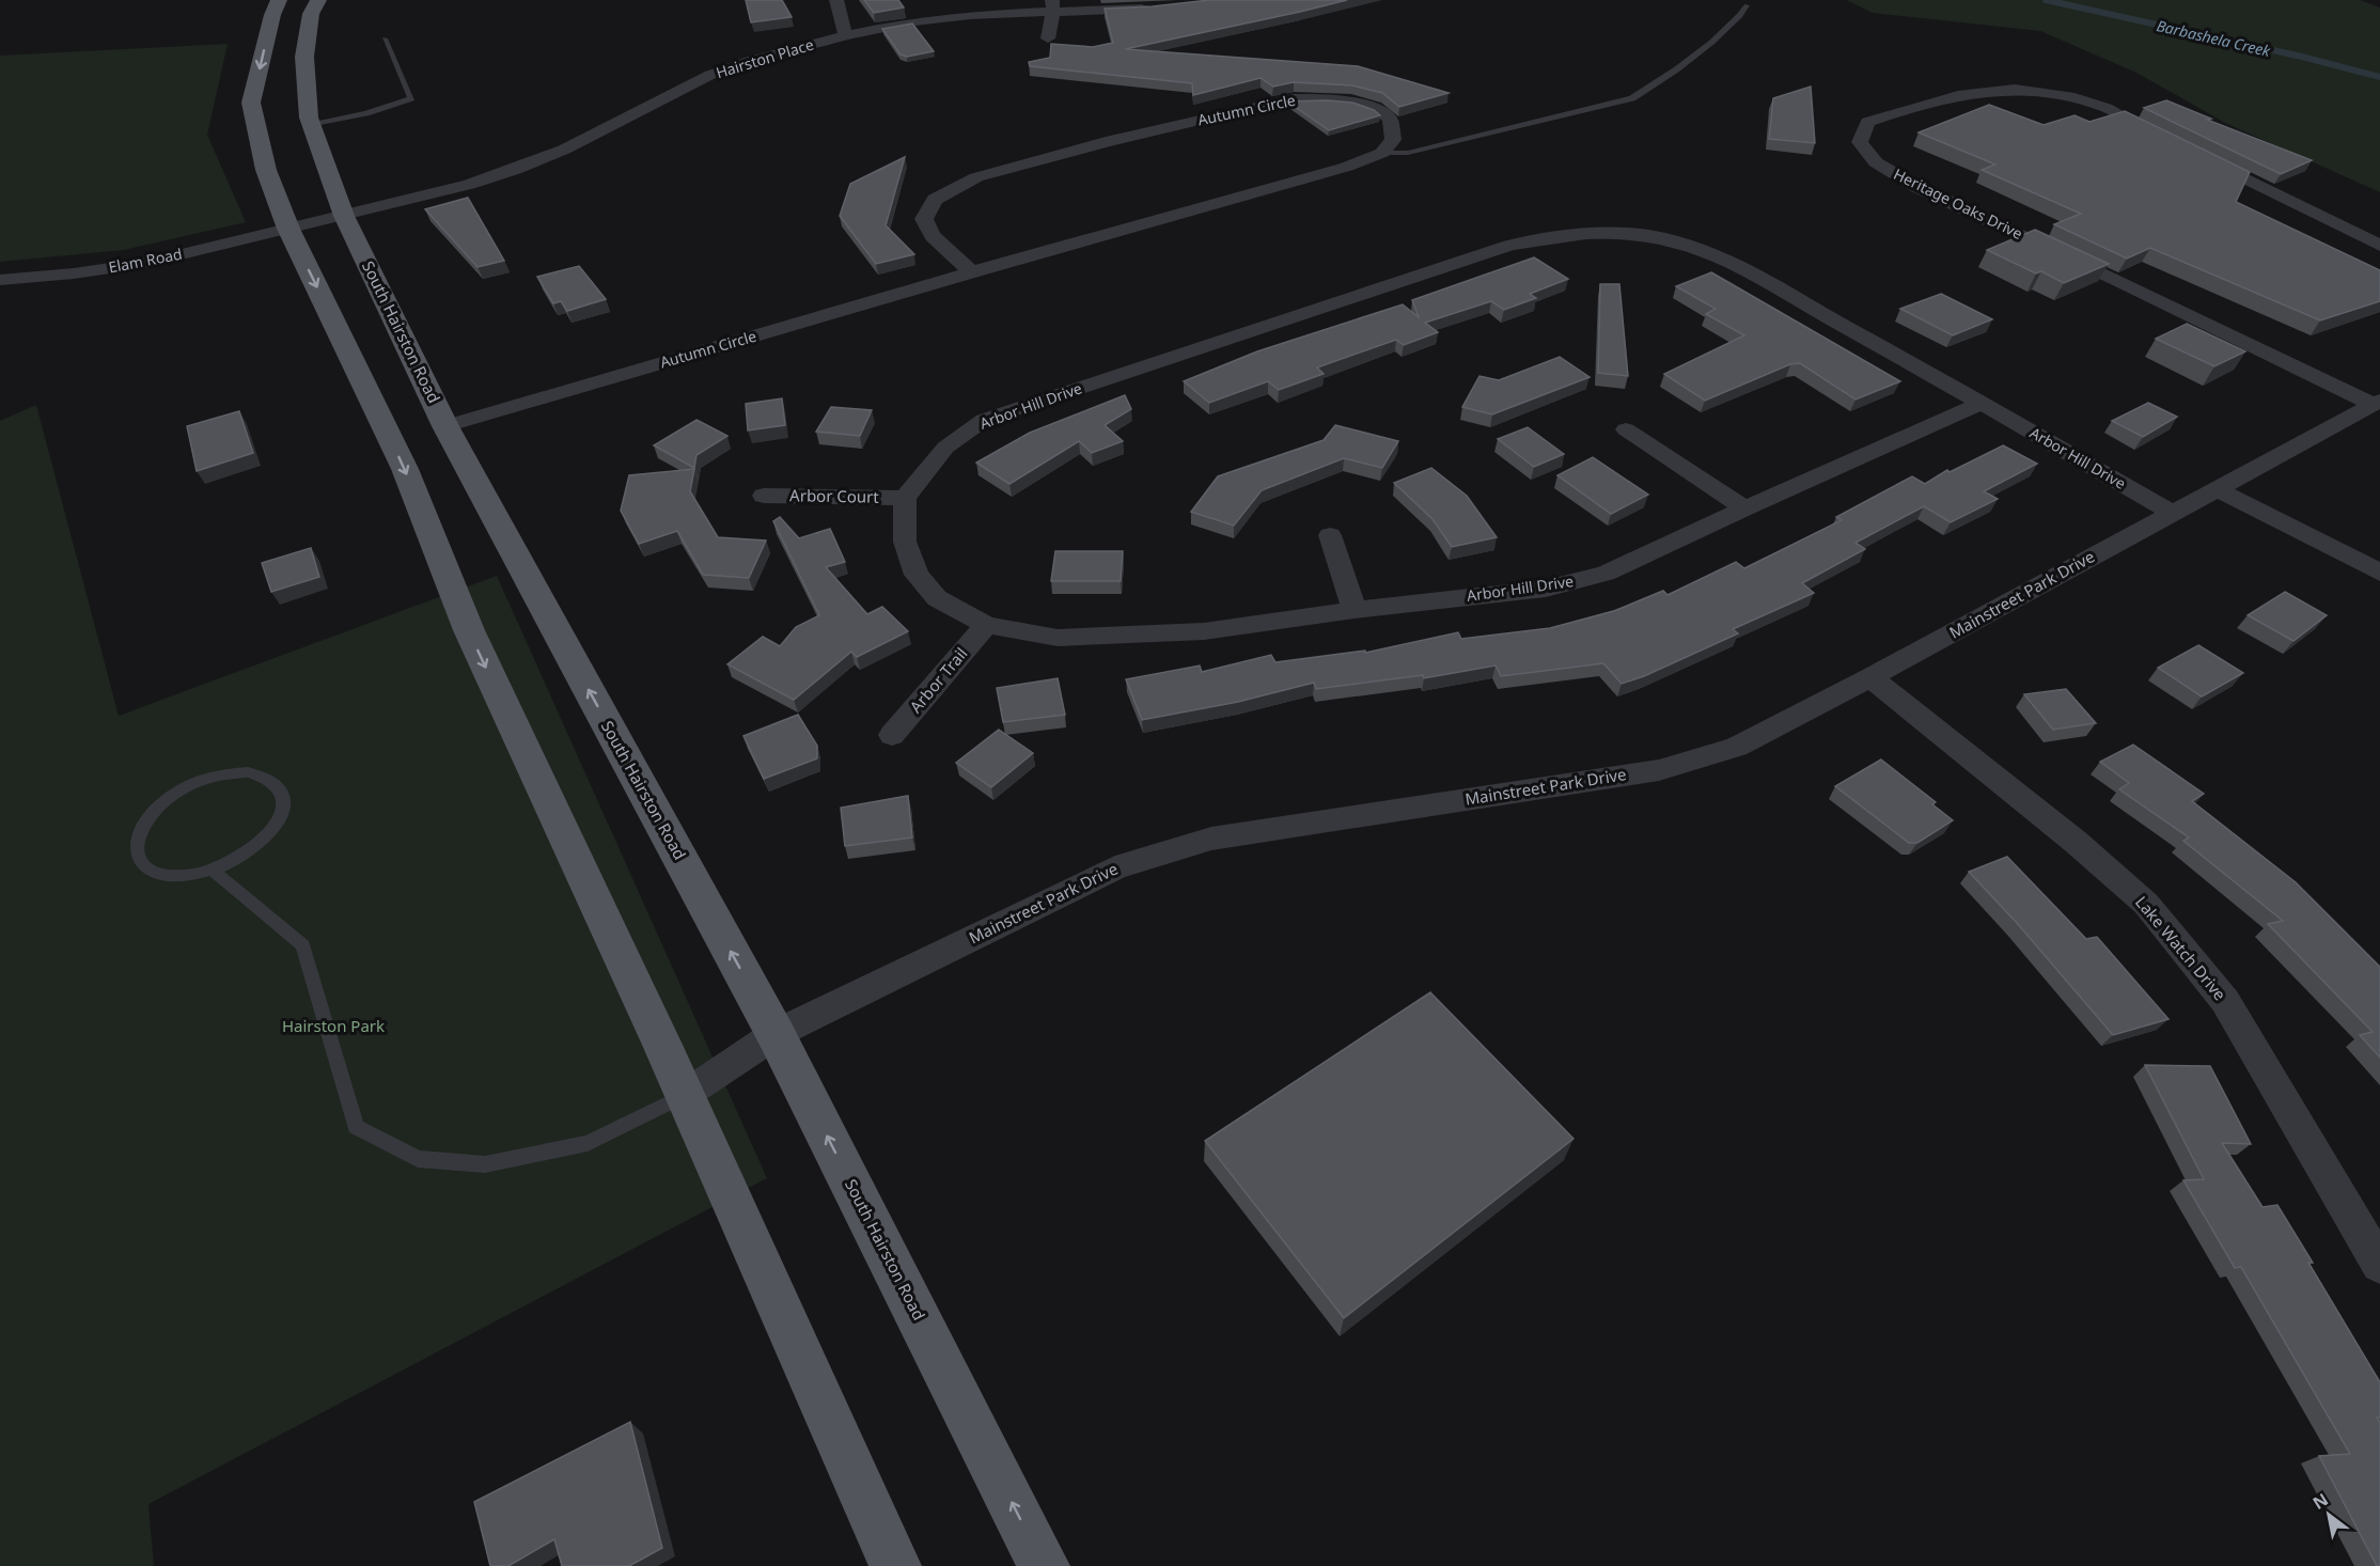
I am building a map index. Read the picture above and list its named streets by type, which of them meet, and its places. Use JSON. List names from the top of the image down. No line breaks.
{"streets":{"main road":["South Hairston Road"],"street":["Hairston Place","Autumn Circle","Heritage Oaks Drive","Elam Road","Arbor Hill Drive","Arbor Court","Mainstreet Park Drive","Arbor Trail","Lake Watch Drive"]},"crossings":[["Hairston Place","Elam Road"],["Hairston Place","South Hairston Road"],["Autumn Circle","South Hairston Road"],["Heritage Oaks Drive","Mainstreet Park Drive"],["South Hairston Road","Mainstreet Park Drive"],["Arbor Hill Drive","Arbor Court"],["Arbor Hill Drive","Mainstreet Park Drive"],["Arbor Hill Drive","Arbor Trail"],["Mainstreet Park Drive","Lake Watch Drive"]],"water":["Barbashela Creek"],"parks":["Hairston Park"],"north":"top left"}
